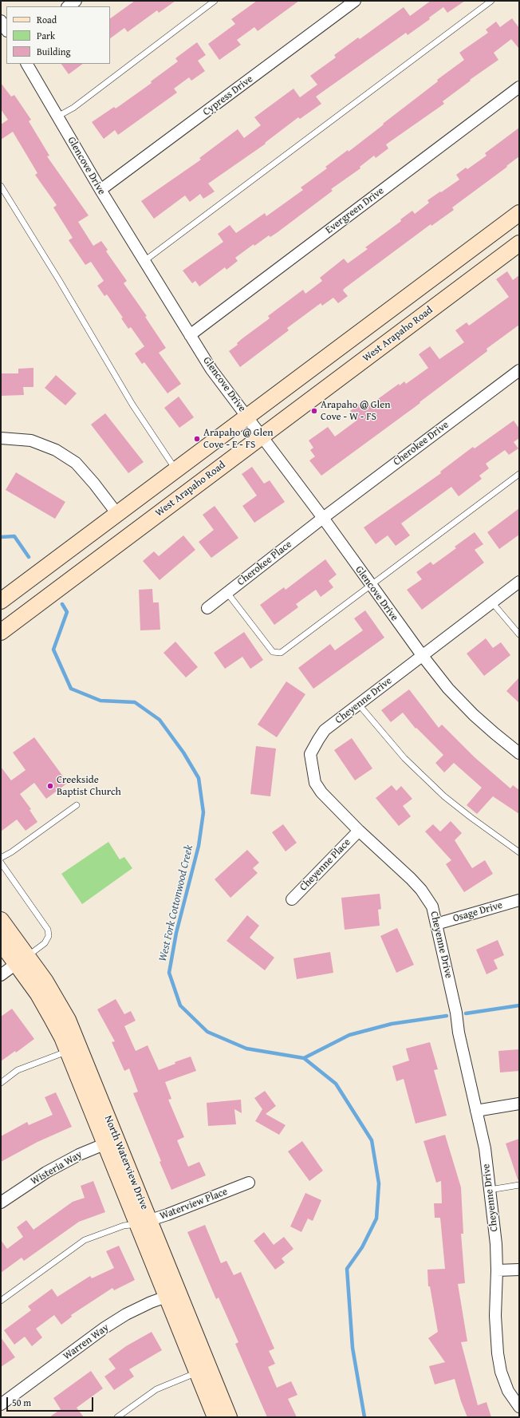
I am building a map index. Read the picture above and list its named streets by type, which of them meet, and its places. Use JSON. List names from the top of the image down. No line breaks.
{"streets":{"main road":["West Arapaho Road","North Waterview Drive"],"street":["Cypress Drive","Glencove Drive","Evergreen Drive","Cherokee Drive","Cherokee Place","Cheyenne Drive","Cheyenne Place","Osage Drive","Wisteria Way","Waterview Place","Warren Way"]},"crossings":[["Cypress Drive","Glencove Drive"],["Glencove Drive","Evergreen Drive"],["Glencove Drive","West Arapaho Road"],["Glencove Drive","Cherokee Drive"],["Glencove Drive","Cherokee Place"],["Glencove Drive","Cheyenne Drive"],["Cherokee Drive","Cherokee Place"],["Cheyenne Drive","Cheyenne Place"],["Cheyenne Drive","Osage Drive"],["North Waterview Drive","Wisteria Way"],["North Waterview Drive","Waterview Place"],["North Waterview Drive","Warren Way"]],"water":["West Fork Cottonwood Creek"],"places":["Arapaho @ Glen Cove - W - FS","Arapaho @ Glen Cove - E - FS","Creekside Baptist Church"],"legend":["Road","Park","Building"],"scale_bar":"50 m"}
